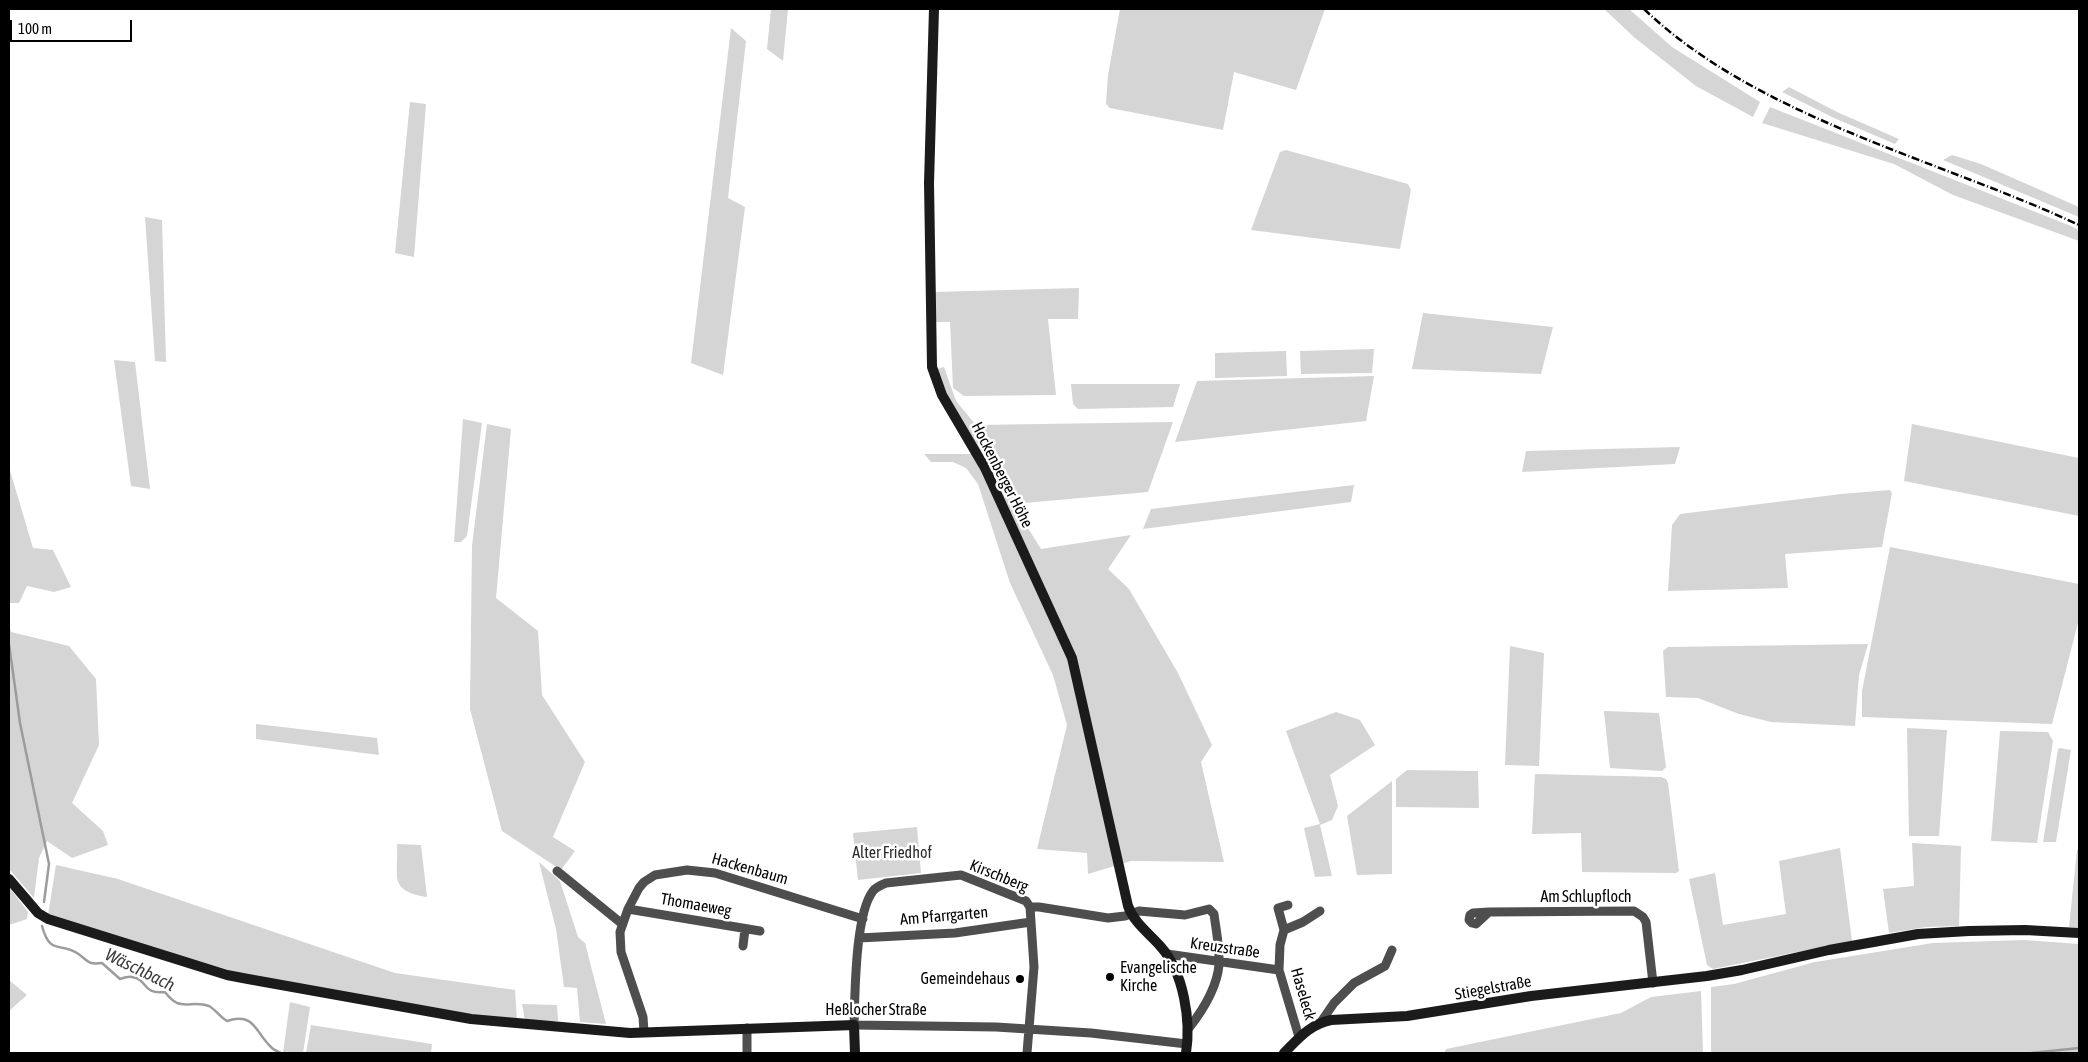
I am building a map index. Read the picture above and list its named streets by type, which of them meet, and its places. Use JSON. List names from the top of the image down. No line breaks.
{"streets":{"street":["Hockenberger Höhe","Hackenbaum","Kirschberg","Am Schlupfloch","Thomaeweg","Am Pfarrgarten","Kreuzstraße","Stiegelstraße","Haseleck","Heßlocher Straße"]},"crossings":[["Hockenberger Höhe","Kirschberg"],["Hackenbaum","Kirschberg"],["Hackenbaum","Thomaeweg"],["Hackenbaum","Heßlocher Straße"],["Kirschberg","Am Pfarrgarten"],["Kirschberg","Kreuzstraße"],["Kirschberg","Heßlocher Straße"],["Am Schlupfloch","Stiegelstraße"],["Kreuzstraße","Haseleck"]],"water":["Wäschbach"],"parks":["Alter Friedhof"],"places":["Evangelische Kirche","Gemeindehaus"],"scale_bar":"100 m"}
